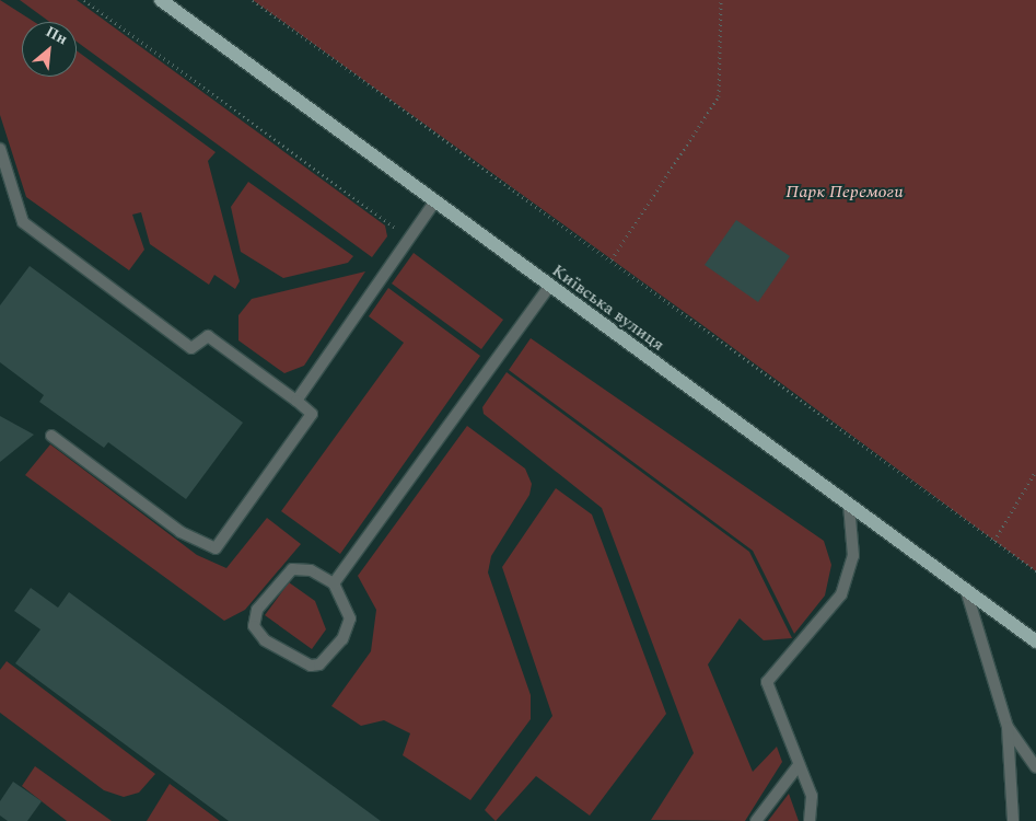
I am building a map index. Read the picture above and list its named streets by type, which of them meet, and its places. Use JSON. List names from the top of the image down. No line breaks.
{"streets":{"main road":["Київська вулиця"]},"parks":["Парк Перемоги"],"north":"top right"}
